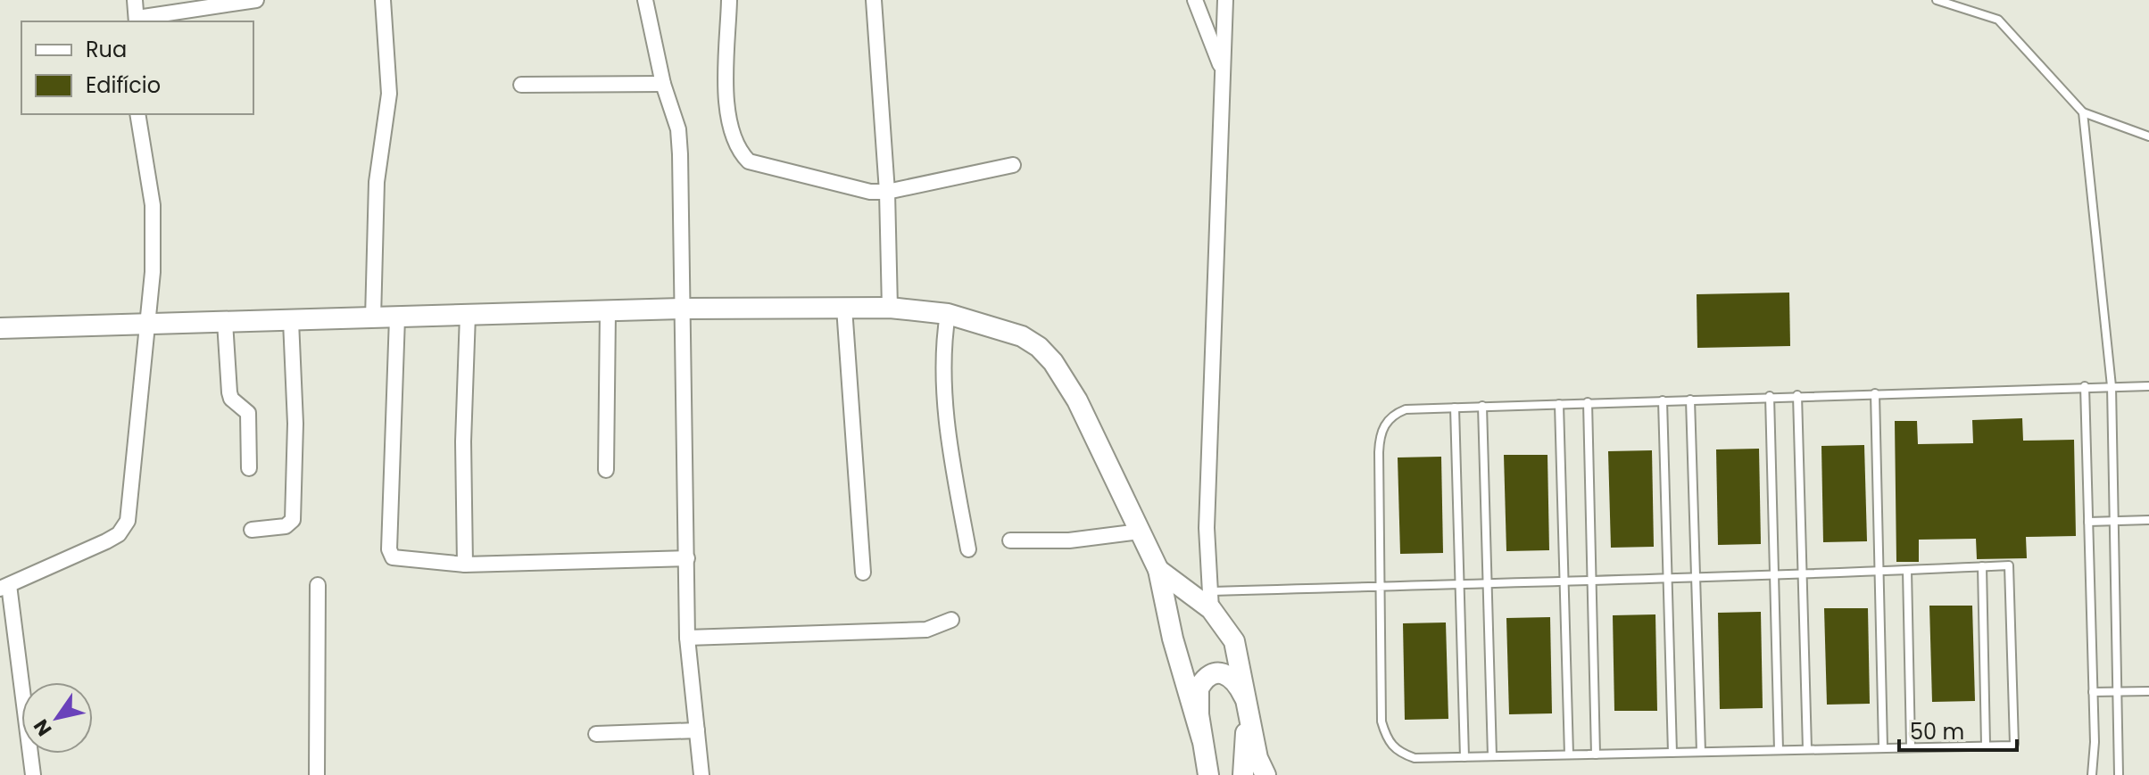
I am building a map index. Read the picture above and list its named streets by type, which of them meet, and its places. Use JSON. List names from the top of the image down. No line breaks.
{"legend":["Rua","Edifício"],"scale_bar":"50 m","north":"bottom left"}
